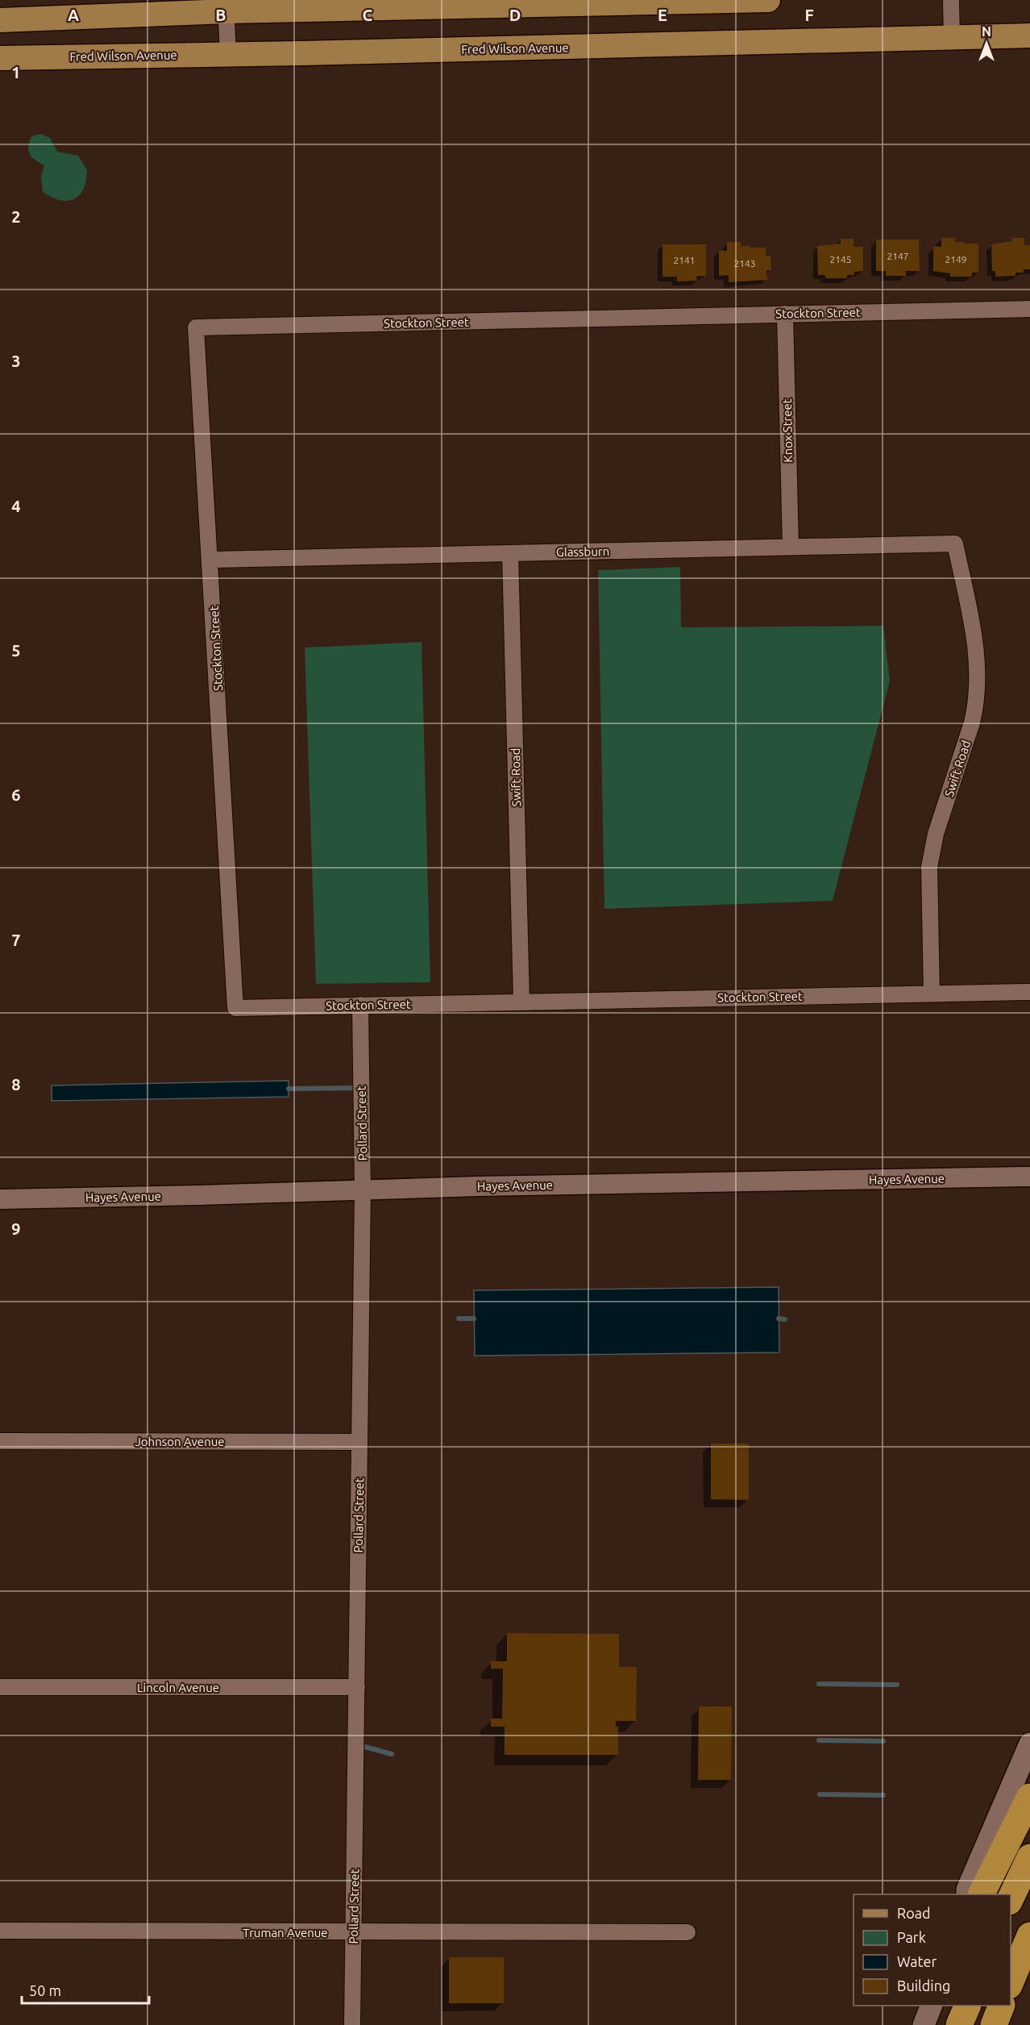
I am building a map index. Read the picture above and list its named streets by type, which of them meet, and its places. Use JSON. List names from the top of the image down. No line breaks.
{"streets":{"main road":["Fred Wilson Avenue"],"street":["Stockton Street","Knox Street","Glassburn","Swift Road","Pollard Street","Hayes Avenue","Johnson Avenue","Lincoln Avenue","Truman Avenue"]},"crossings":[["Stockton Street","Knox Street"],["Stockton Street","Glassburn"],["Stockton Street","Swift Road"],["Stockton Street","Pollard Street"],["Knox Street","Glassburn"],["Glassburn","Swift Road"],["Pollard Street","Hayes Avenue"],["Pollard Street","Johnson Avenue"],["Pollard Street","Lincoln Avenue"],["Pollard Street","Truman Avenue"]],"house_numbers":["2147","2145","2149","2141","2143"],"legend":["Road","Park","Water","Building"],"scale_bar":"50 m","north":"top","grid":{"columns":["A","B","C","D","E","F"],"rows":["1","2","3","4","5","6","7","8","9"]}}
